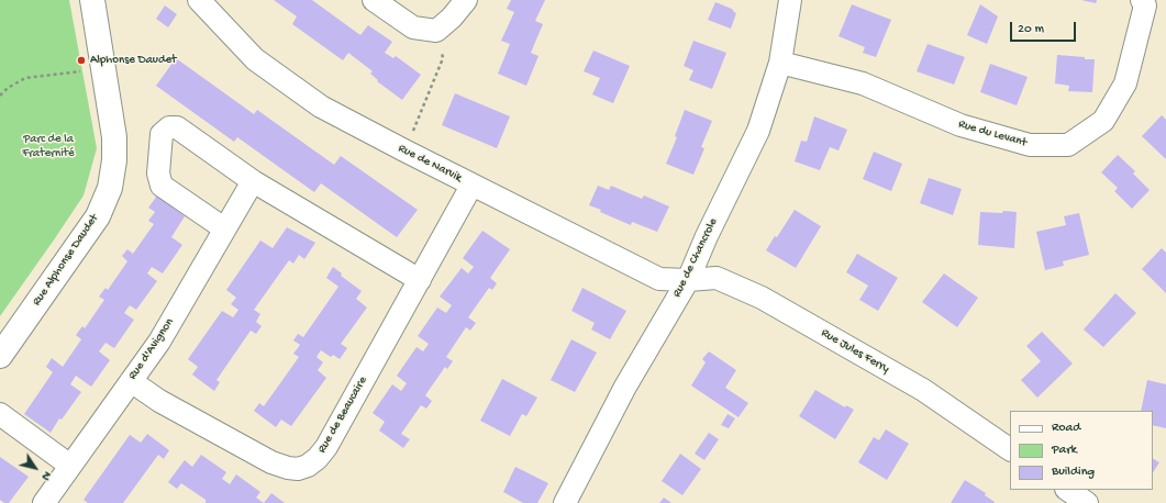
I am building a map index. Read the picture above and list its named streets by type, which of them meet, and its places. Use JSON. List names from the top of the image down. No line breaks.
{"streets":{"street":["Rue du Levant","Rue de Narvik","Rue de Chancrole","Rue Alphonse Daudet","Rue d'Avignon","Rue Jules Ferry","Rue de Beaucaire"]},"crossings":[["Rue du Levant","Rue de Chancrole"],["Rue de Narvik","Rue de Chancrole"],["Rue de Narvik","Rue Jules Ferry"],["Rue de Narvik","Rue de Beaucaire"],["Rue de Chancrole","Rue Jules Ferry"],["Rue d'Avignon","Rue de Beaucaire"]],"parks":["Parc de la Fraternité"],"places":["Alphonse Daudet"],"legend":["Road","Park","Building"],"scale_bar":"20 m","north":"bottom right"}
